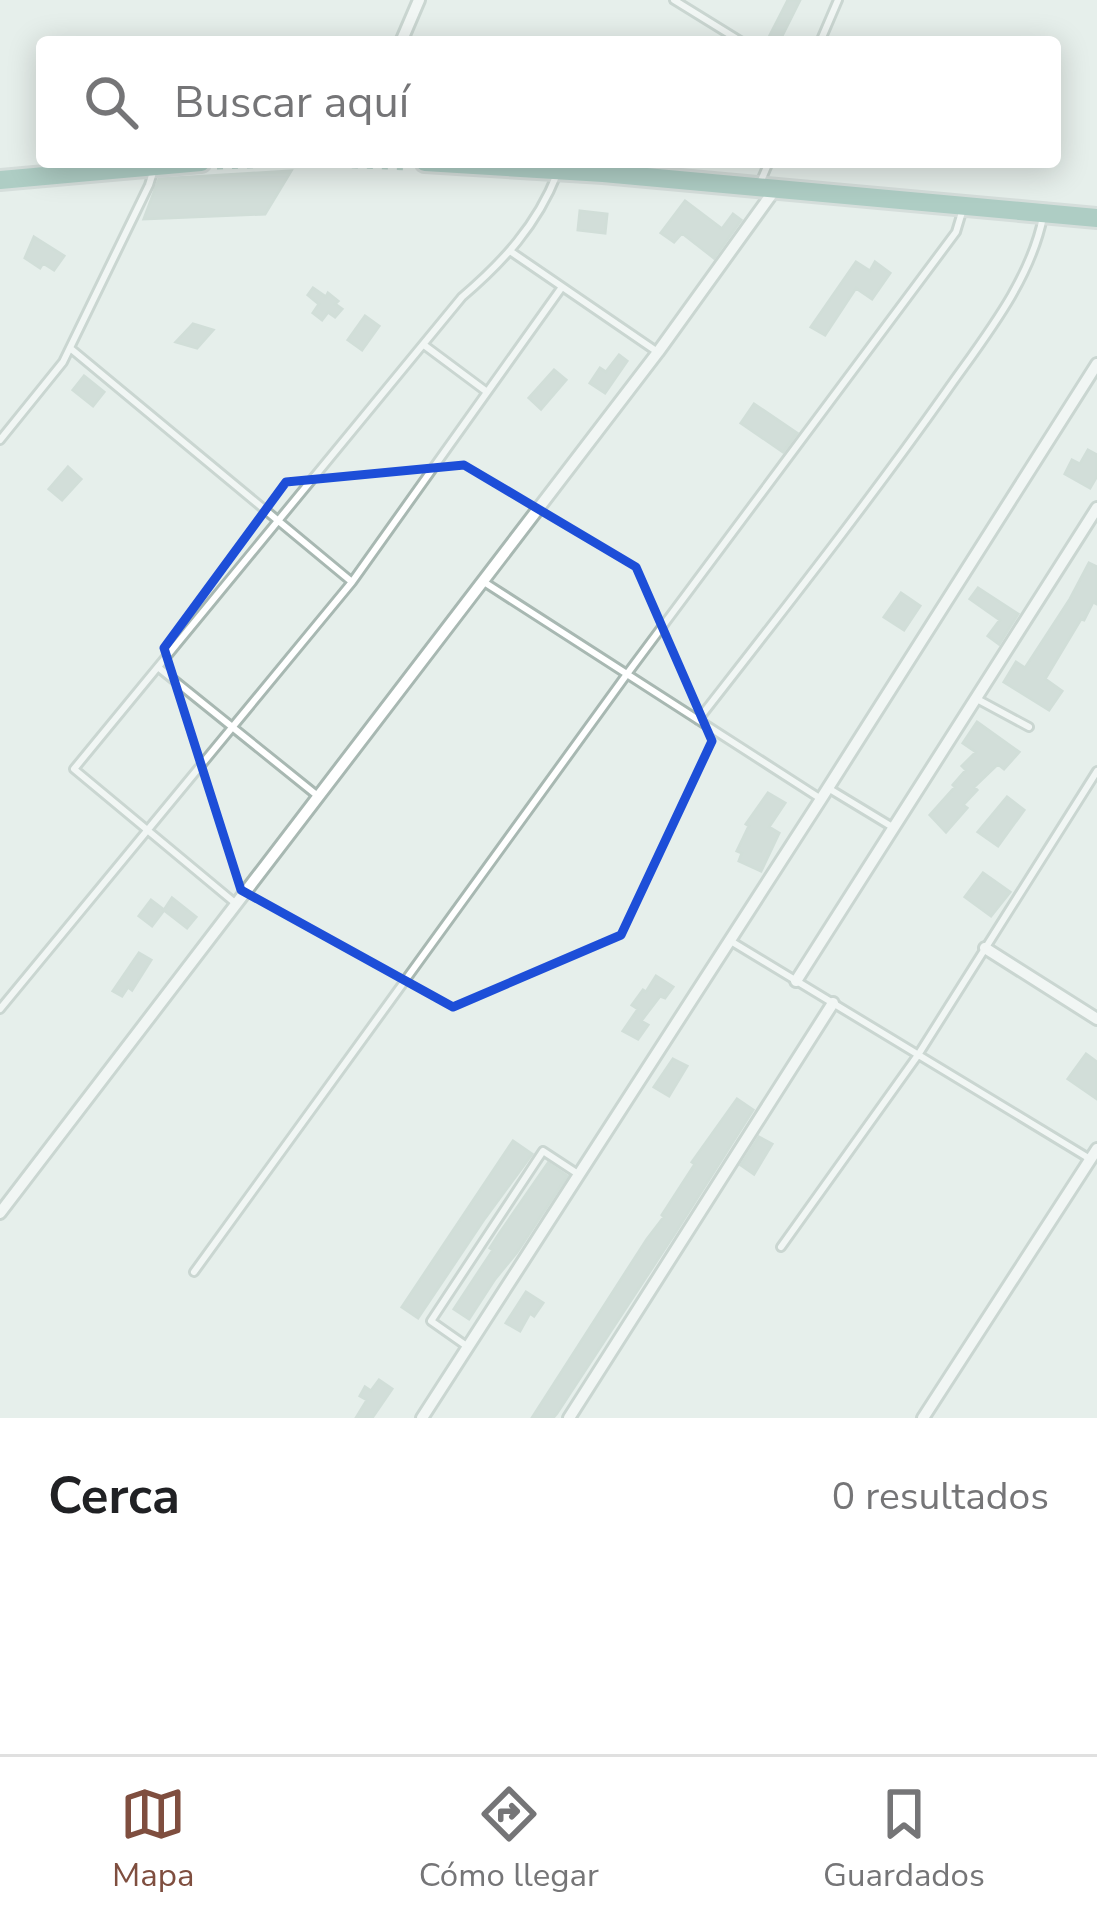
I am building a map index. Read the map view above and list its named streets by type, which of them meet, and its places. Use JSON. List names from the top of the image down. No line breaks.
{"page":{"search":"Buscar aquí","heading":["Cerca","0 resultados"],"nav":["Mapa","Cómo llegar","Guardados"]}}
